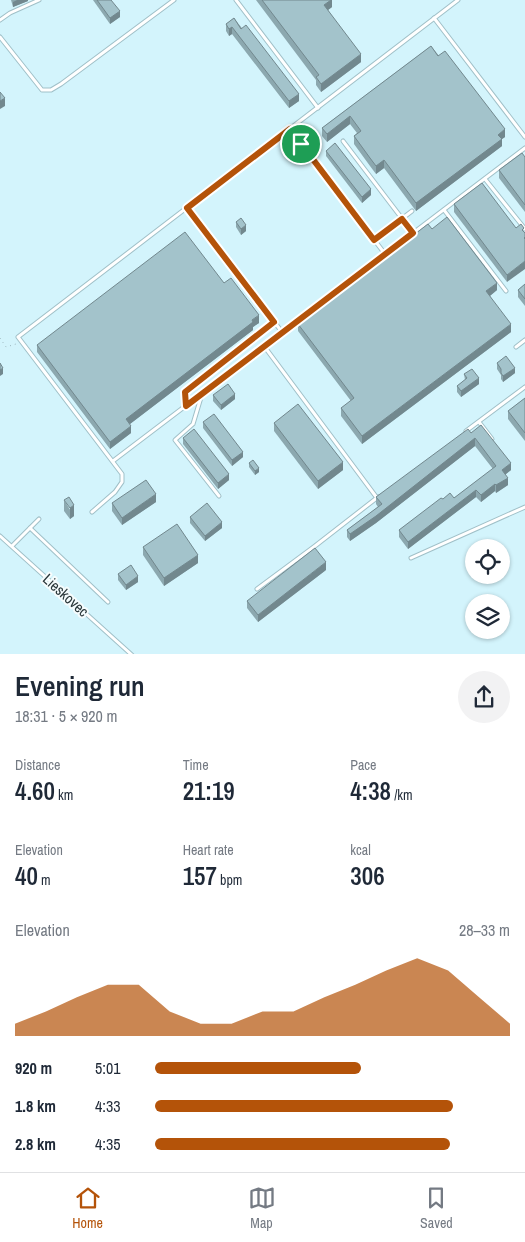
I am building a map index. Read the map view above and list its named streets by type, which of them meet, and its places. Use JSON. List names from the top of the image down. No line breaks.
{"streets":{"lane":["Lieskovec"]},"page":{"heading":["Evening run","18:31 · 5 × 920 m"],"stats":[["Distance","4.60 km"],["Time","21:19"],["Pace","4:38 /km"],["Elevation","40 m"],["Heart rate","157 bpm"],["kcal","306"]],"chart":["Elevation","28–33 m"],"list":[{"name":"920 m","note":"5:01"},{"name":"1.8 km","note":"4:33"},{"name":"2.8 km","note":"4:35"}],"tabs":["Home","Map","Saved"]}}
